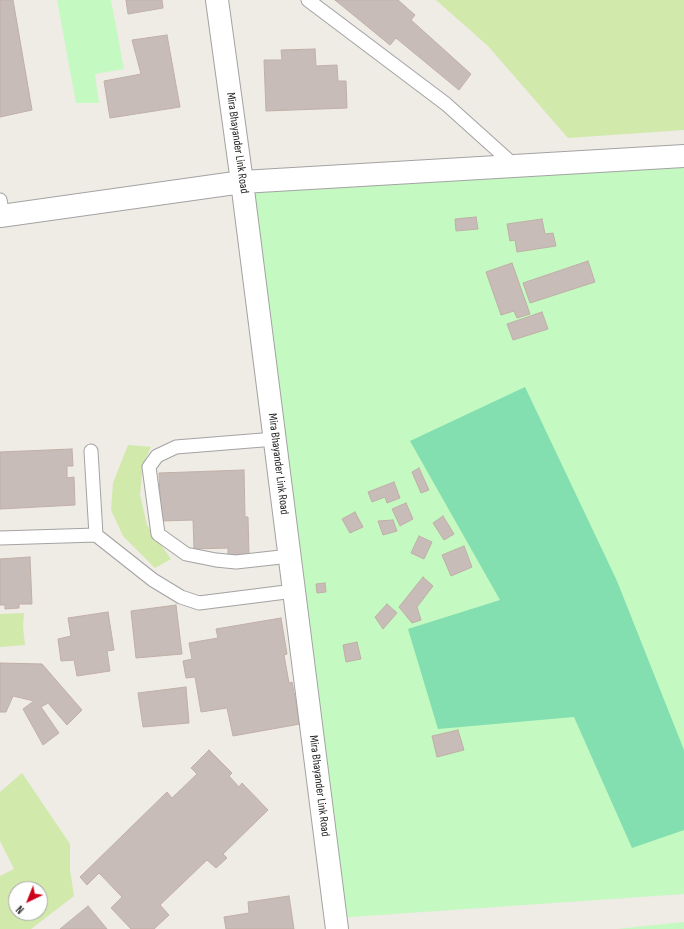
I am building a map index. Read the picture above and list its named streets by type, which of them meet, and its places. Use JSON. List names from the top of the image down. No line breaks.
{"streets":{"street":["Mira Bhayander Link Road"]},"north":"bottom left"}
